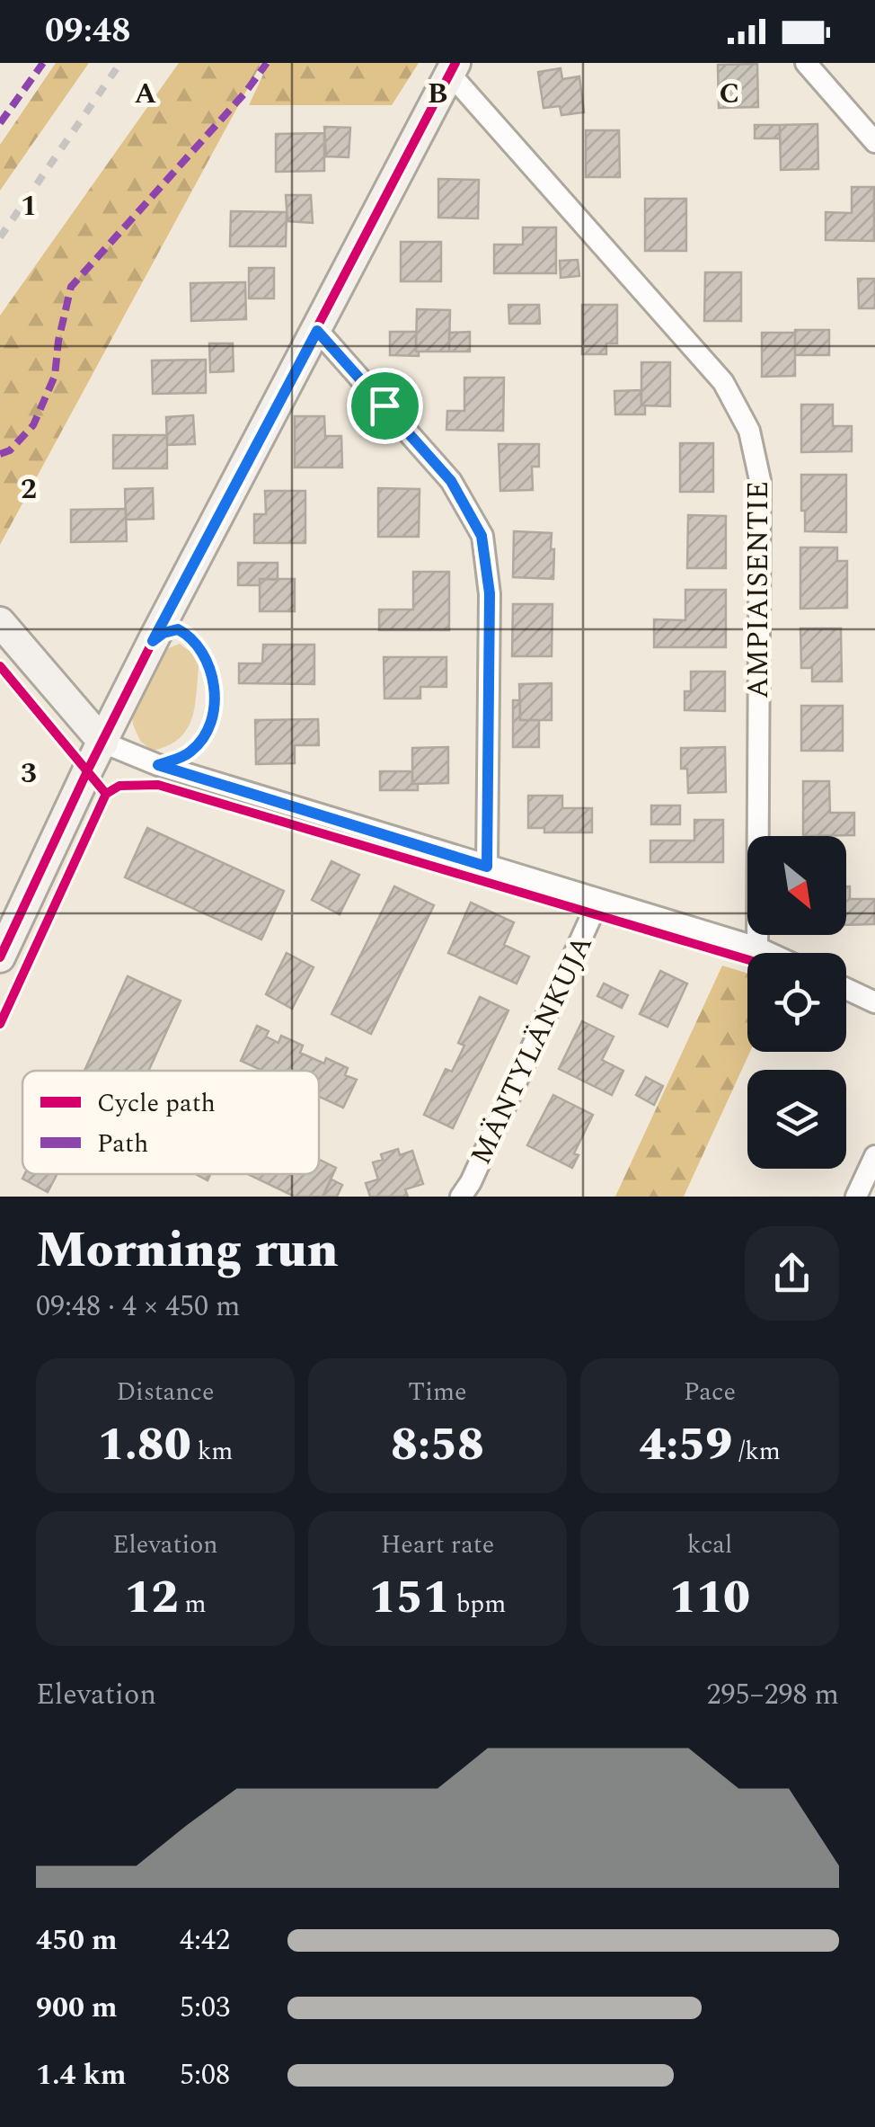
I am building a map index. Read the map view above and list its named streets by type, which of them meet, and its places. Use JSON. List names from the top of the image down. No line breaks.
{"streets":{"street":["AMPIAISENTIE","MÄNTYLÄNKUJA"]},"legend":["Cycle path","Path"],"north":"bottom right","page":{"status":"09:48","heading":["Morning run","09:48 · 4 × 450 m"],"stats":[["Distance","1.80 km"],["Time","8:58"],["Pace","4:59 /km"],["Elevation","12 m"],["Heart rate","151 bpm"],["kcal","110"]],"chart":["Elevation","295–298 m"],"list":[{"name":"450 m","note":"4:42"},{"name":"900 m","note":"5:03"},{"name":"1.4 km","note":"5:08"}]},"grid":{"columns":["A","B","C"],"rows":["1","2","3"]}}
